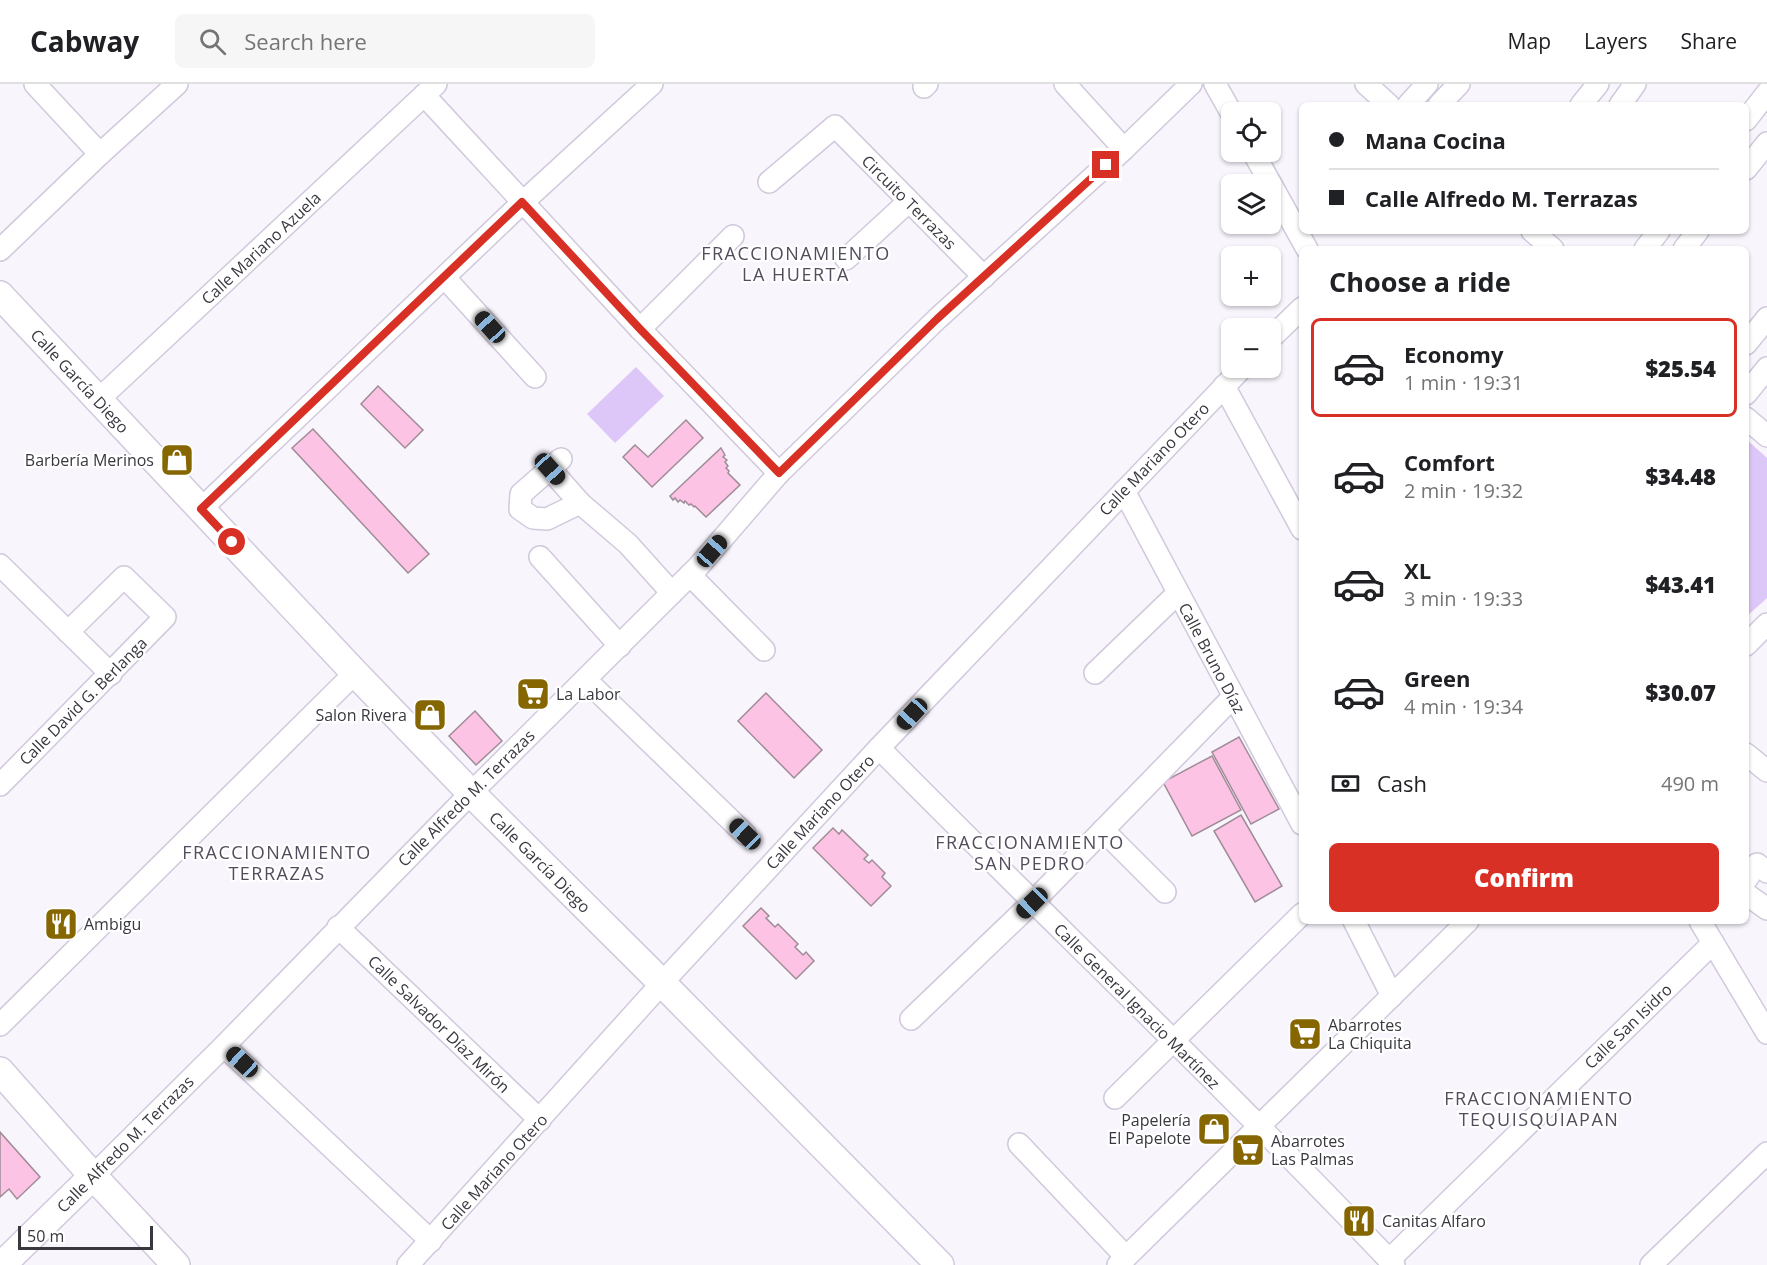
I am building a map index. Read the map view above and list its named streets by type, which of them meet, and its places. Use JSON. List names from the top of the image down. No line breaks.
{"streets":{"street":["Circuito Terrazas","Calle Mariano Azuela","Calle García Diego","Calle Mariano Otero","Calle Bruno Díaz","Calle David G. Berlanga","Calle Alfredo M. Terrazas","Calle General Ignacio Martínez","Calle Salvador Díaz Mirón","Calle San Isidro"]},"crossings":[["Circuito Terrazas","Calle Alfredo M. Terrazas"],["Calle Mariano Azuela","Calle García Diego"],["Calle García Diego","Calle Mariano Otero"],["Calle García Diego","Calle Alfredo M. Terrazas"],["Calle Mariano Otero","Calle Bruno Díaz"],["Calle Mariano Otero","Calle General Ignacio Martínez"],["Calle Mariano Otero","Calle Salvador Díaz Mirón"],["Calle Alfredo M. Terrazas","Calle Salvador Díaz Mirón"],["Calle General Ignacio Martínez","Calle San Isidro"]],"districts":["FRACCIONAMIENTO LA HUERTA","FRACCIONAMIENTO SAN PEDRO","FRACCIONAMIENTO TERRAZAS","FRACCIONAMIENTO TEQUISQUIAPAN"],"places":{"shop":["Barbería Merinos","Salon Rivera","Papelería El Papelote"],"supermarket":["La Labor","Abarrotes La Chiquita","Abarrotes Las Palmas"],"restaurant":["Ambigu","Canitas Alfaro"]},"scale_bar":"50 m","page":{"header":"Cabway","search":"Search here","nav":["Map","Layers","Share"],"map_buttons":["+","−"],"banner":["Mana Cocina","Calle Alfredo M. Terrazas"],"heading":"Choose a ride","list":[{"name":"Economy","note":"1 min · 19:31","value":"$25.54"},{"name":"Comfort","note":"2 min · 19:32","value":"$34.48"},{"name":"XL","note":"3 min · 19:33","value":"$43.41"},{"name":"Green","note":"4 min · 19:34","value":"$30.07"}],"pay":["Cash","490 m"],"buttons":"Confirm","scale":"50 m"}}
